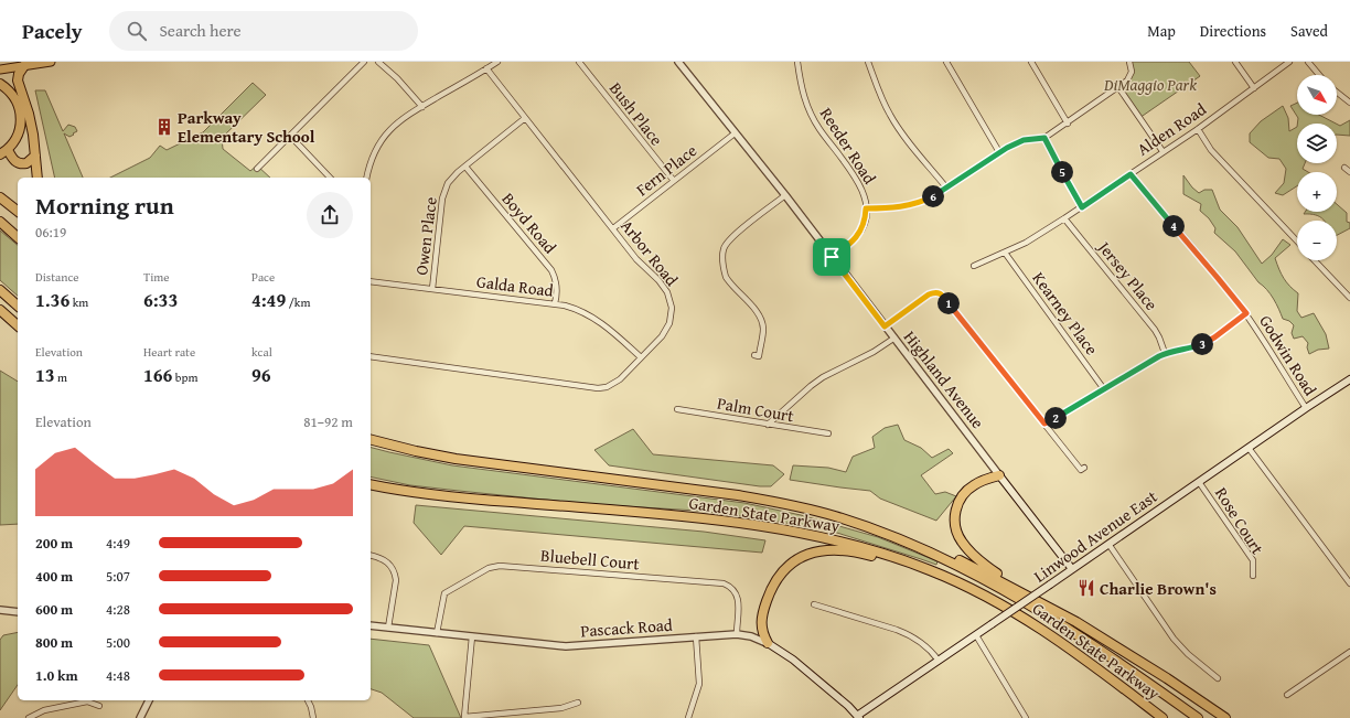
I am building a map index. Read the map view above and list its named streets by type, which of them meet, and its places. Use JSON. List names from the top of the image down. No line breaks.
{"streets":{"highway":["Garden State Parkway"],"main road":["Highland Avenue","Linwood Avenue East","Pascack Road"],"street":["Bush Place","Alden Road","Reeder Road","Fern Place","Boyd Road","Owen Place","Arbor Road","Jersey Place","Galda Road","Kearney Place","Godwin Road","Palm Court","Rose Court","Bluebell Court"]},"crossings":[["Bush Place","Fern Place"],["Alden Road","Jersey Place"],["Alden Road","Kearney Place"],["Alden Road","Godwin Road"],["Reeder Road","Highland Avenue"],["Fern Place","Arbor Road"],["Fern Place","Highland Avenue"],["Boyd Road","Owen Place"],["Boyd Road","Galda Road"],["Owen Place","Arbor Road"],["Owen Place","Galda Road"],["Arbor Road","Galda Road"],["Godwin Road","Linwood Avenue East"],["Highland Avenue","Linwood Avenue East"],["Rose Court","Linwood Avenue East"],["Linwood Avenue East","Pascack Road"],["Bluebell Court","Pascack Road"]],"parks":["DiMaggio Park"],"places":{"building":["Parkway Elementary School"],"restaurant":["Charlie Brown's"]},"north":"bottom right","page":{"header":"Pacely","search":"Search here","nav":["Map","Directions","Saved"],"map_buttons":["+","−"],"pins":["5","6","4","1","3","2"],"heading":["Morning run","06:19"],"stats":[["Distance","1.36 km"],["Time","6:33"],["Pace","4:49 /km"],["Elevation","13 m"],["Heart rate","166 bpm"],["kcal","96"]],"chart":["Elevation","81–92 m"],"list":[{"name":"200 m","note":"4:49"},{"name":"400 m","note":"5:07"},{"name":"600 m","note":"4:28"},{"name":"800 m","note":"5:00"},{"name":"1.0 km","note":"4:48"}]}}
